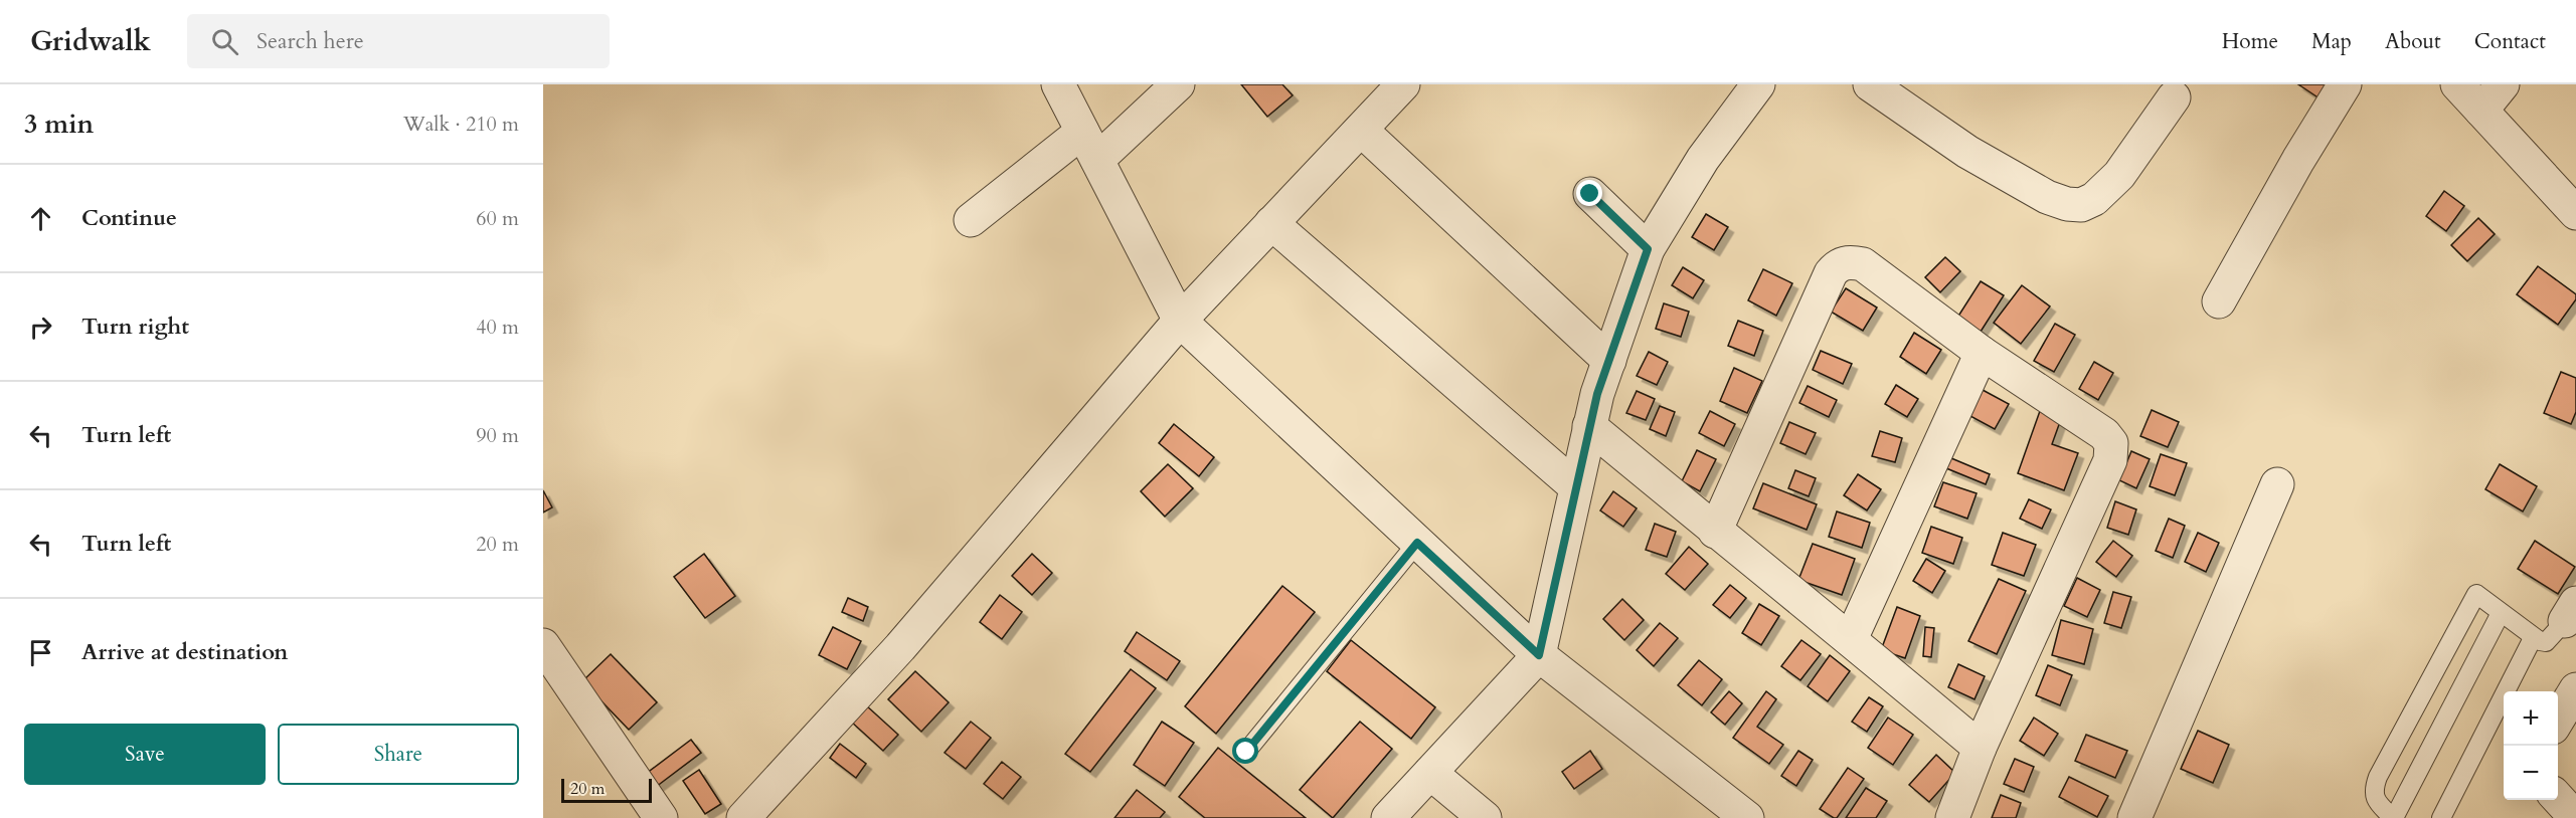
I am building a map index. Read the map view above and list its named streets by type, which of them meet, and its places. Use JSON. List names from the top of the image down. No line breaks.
{"scale_bar":"20 m","page":{"header":"Gridwalk","search":"Search here","nav":["Home","Map","About","Contact"],"heading":["3 min","Walk · 210 m"],"list":[["Continue","60 m"],["Turn right","40 m"],["Turn left","90 m"],["Turn left","20 m"],"Arrive at destination"],"map_buttons":["+","−"],"buttons":["Save","Share"],"scale":"20 m"}}
